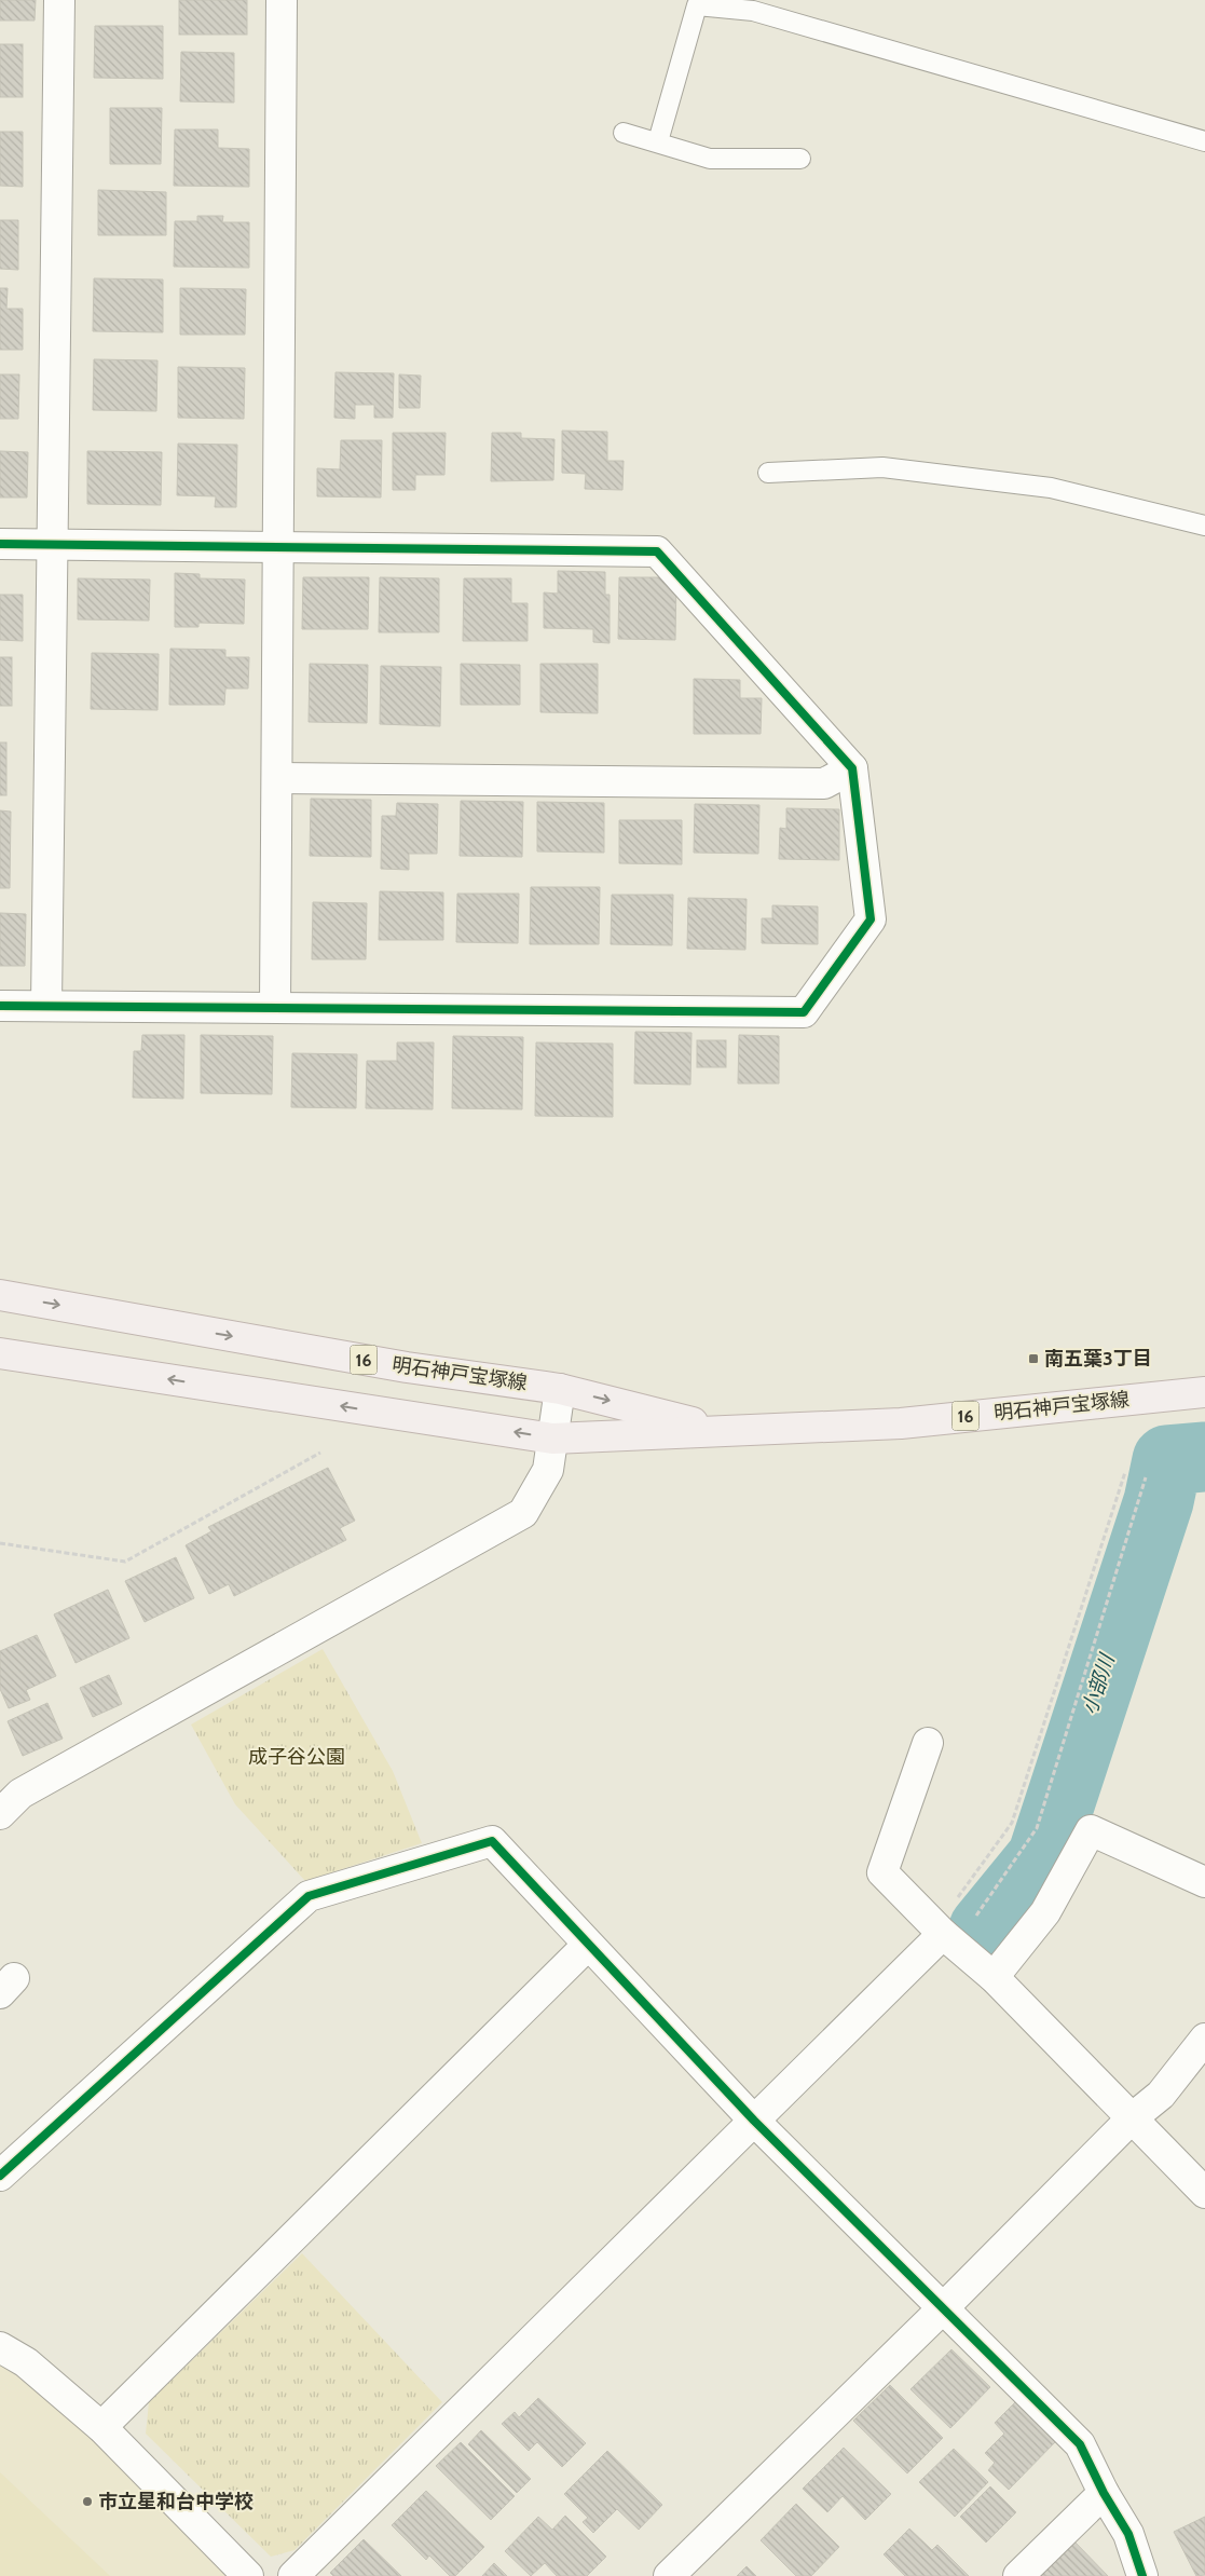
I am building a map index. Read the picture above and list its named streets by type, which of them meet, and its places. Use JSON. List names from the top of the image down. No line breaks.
{"streets":{"main road":["16","明石神戸宝塚線"]},"water":["小部川"],"parks":["成子谷公園"],"places":{"transit":["南五葉3丁目"],"other":["市立星和台中学校"]}}
